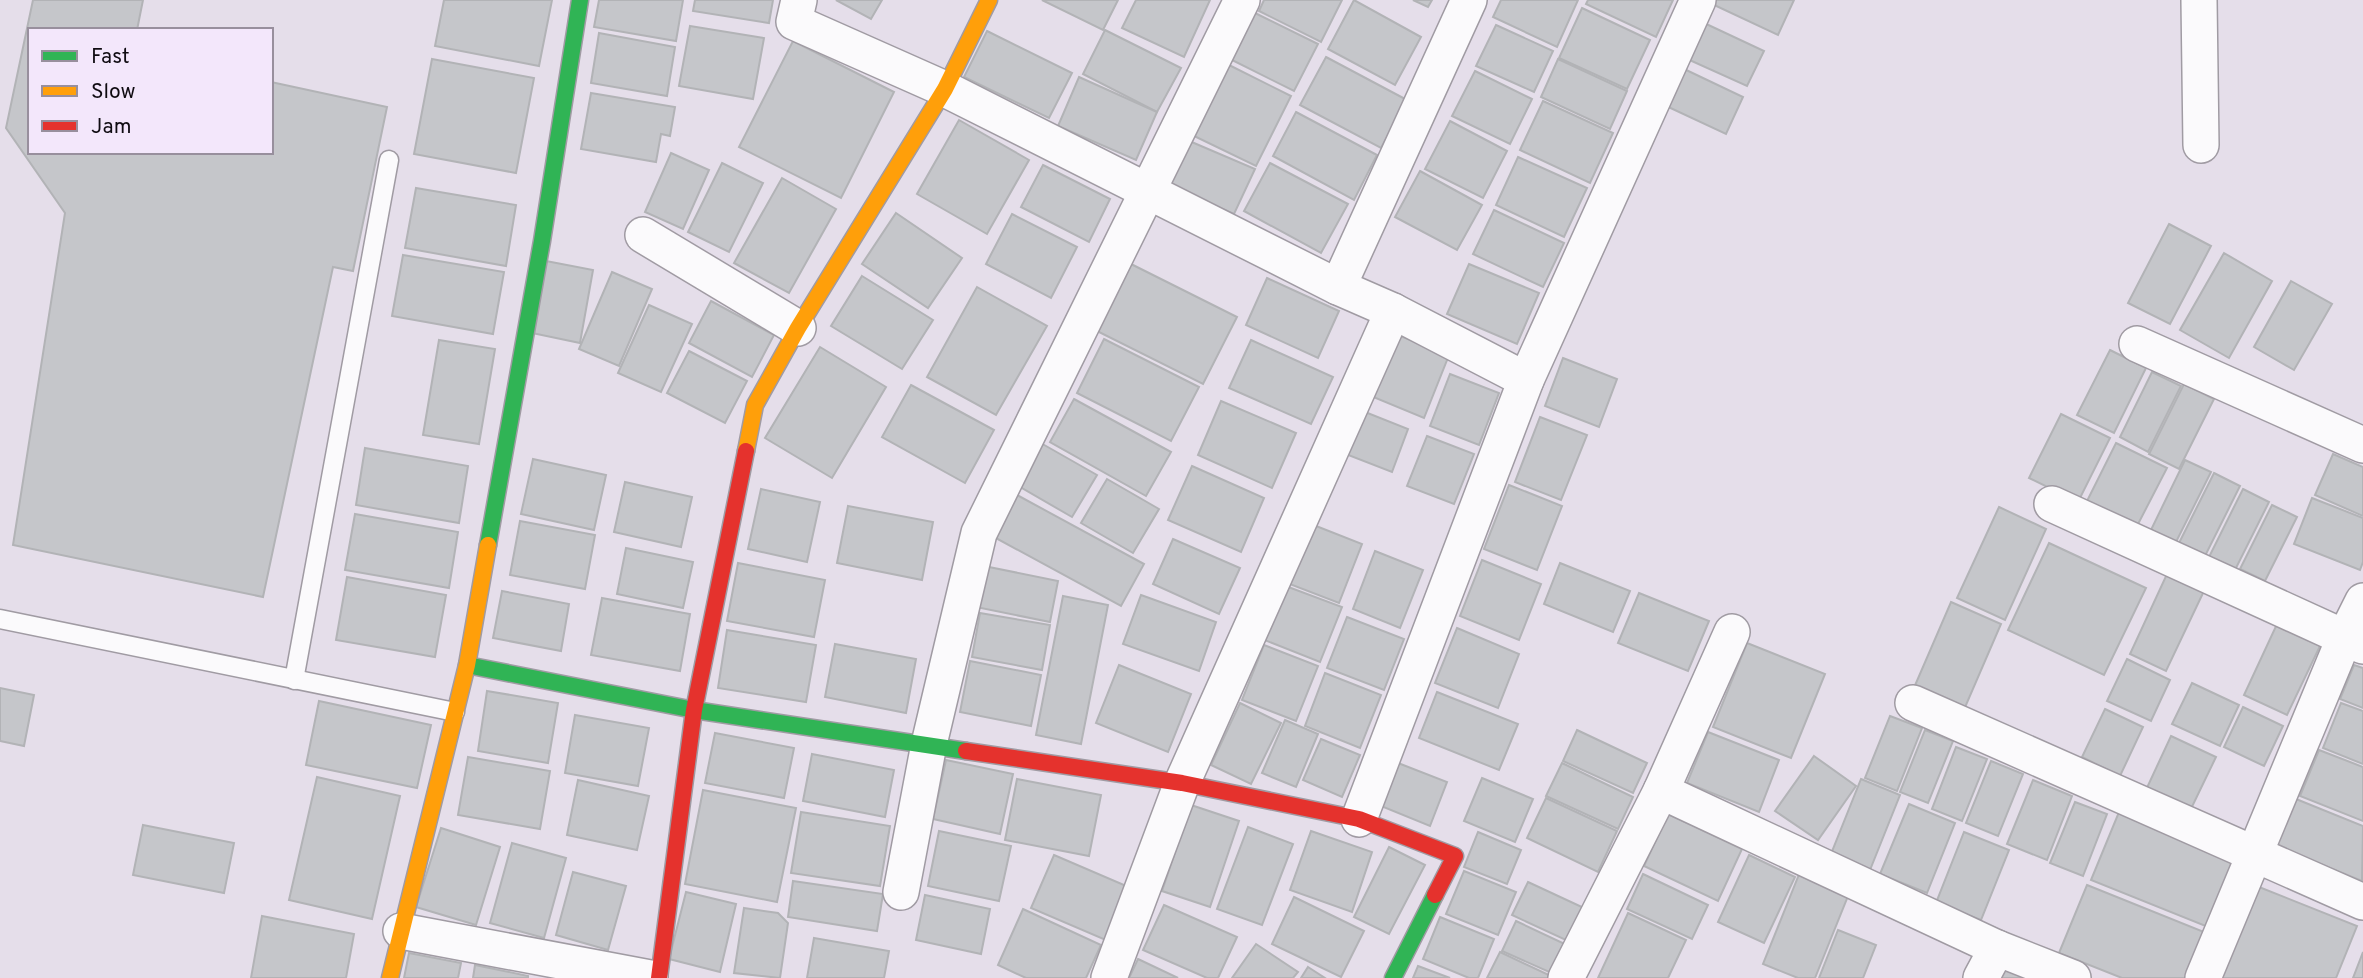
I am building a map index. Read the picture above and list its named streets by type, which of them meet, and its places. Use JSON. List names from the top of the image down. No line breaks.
{"legend":["Fast","Slow","Jam"]}
